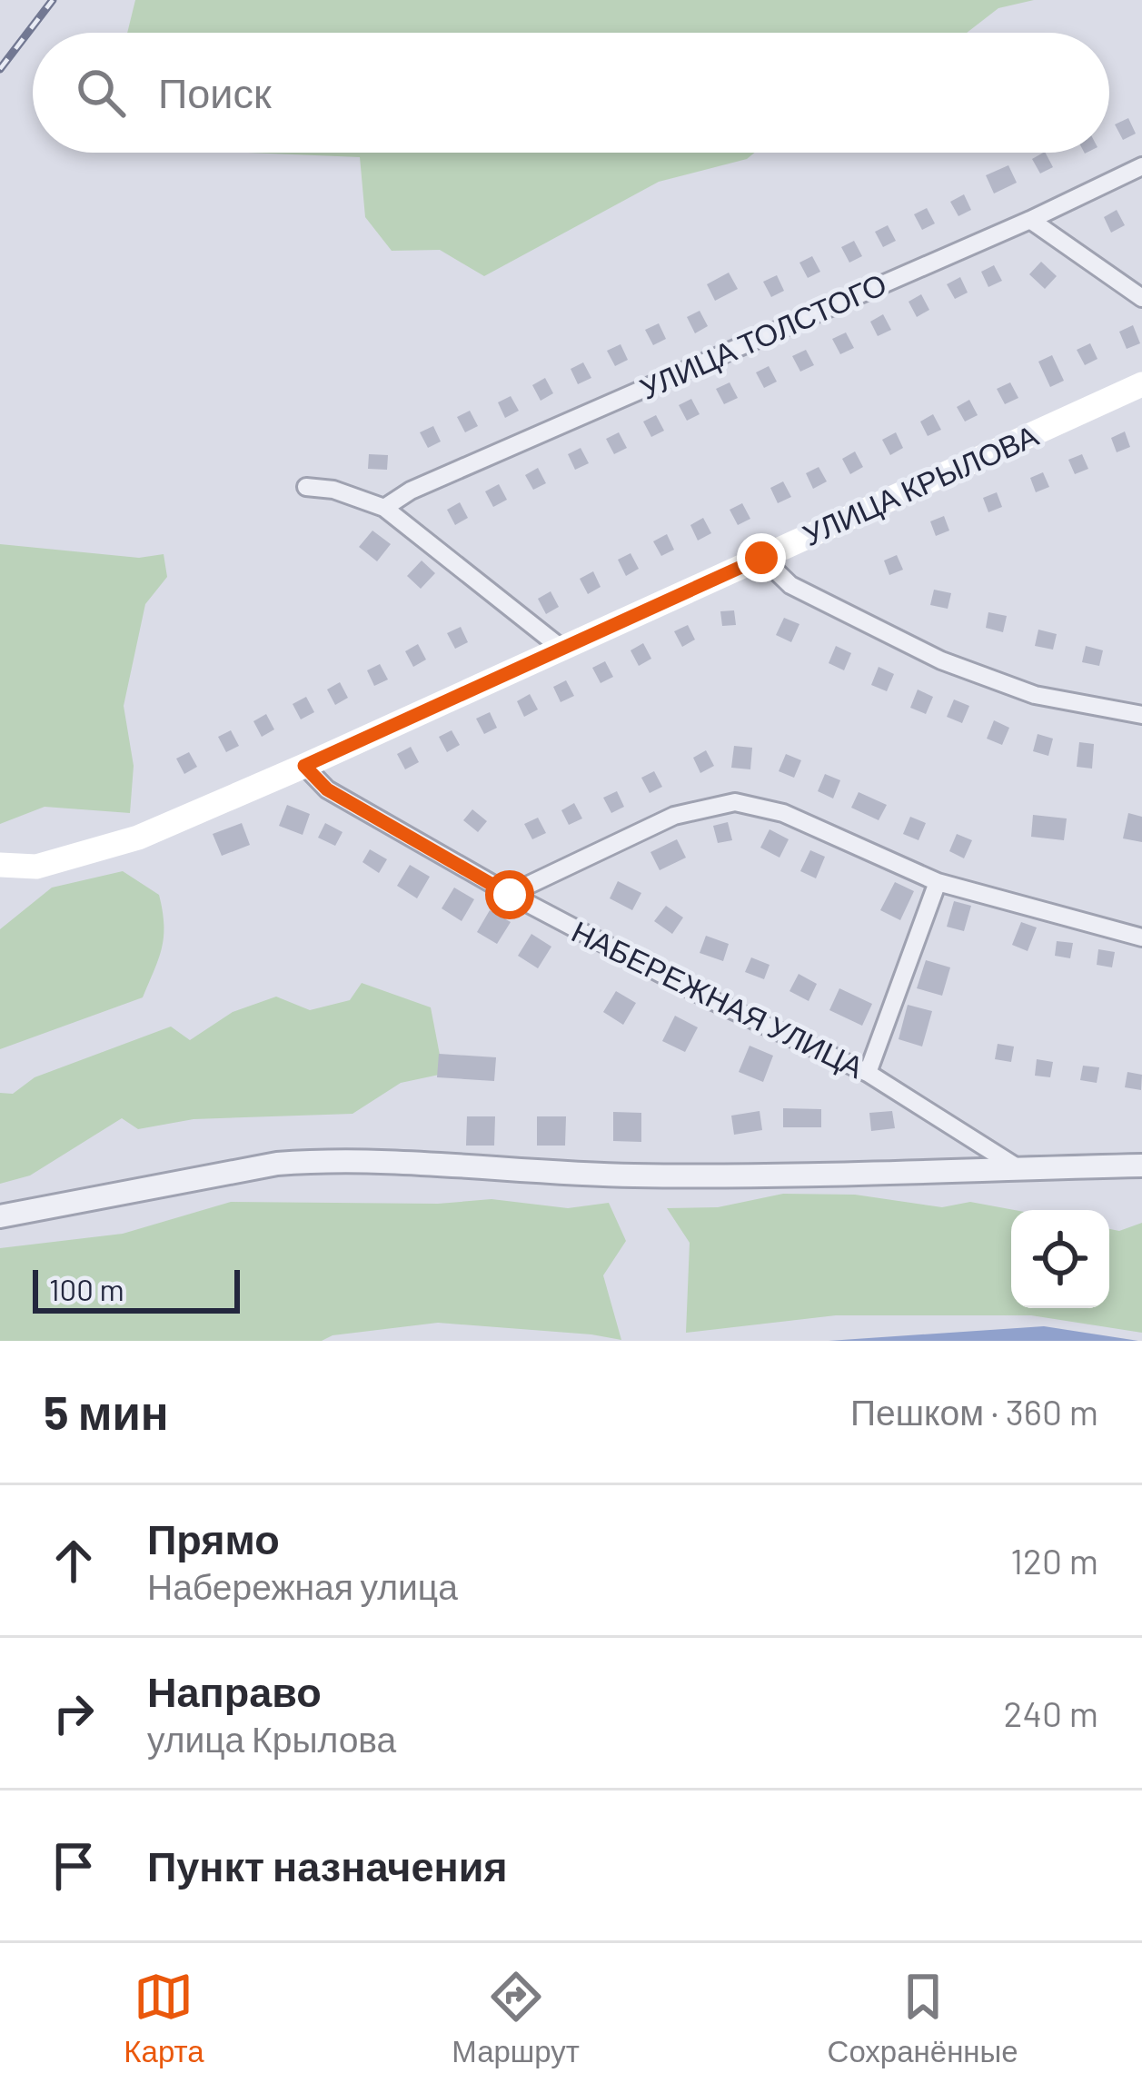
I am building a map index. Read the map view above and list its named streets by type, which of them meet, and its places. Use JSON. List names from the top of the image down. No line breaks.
{"streets":{"main road":["УЛИЦА КРЫЛОВА"],"street":["УЛИЦА ТОЛСТОГО","НАБЕРЕЖНАЯ УЛИЦА"]},"crossings":[["УЛИЦА КРЫЛОВА","НАБЕРЕЖНАЯ УЛИЦА"]],"scale_bar":"100 m","page":{"search":"Поиск","scale":"100 m","heading":["5 мин","Пешком · 360 m"],"list":[["Прямо","Набережная улица","120 m"],["Направо","улица Крылова","240 m"],"Пункт назначения"],"nav":["Карта","Маршрут","Сохранённые"]}}
